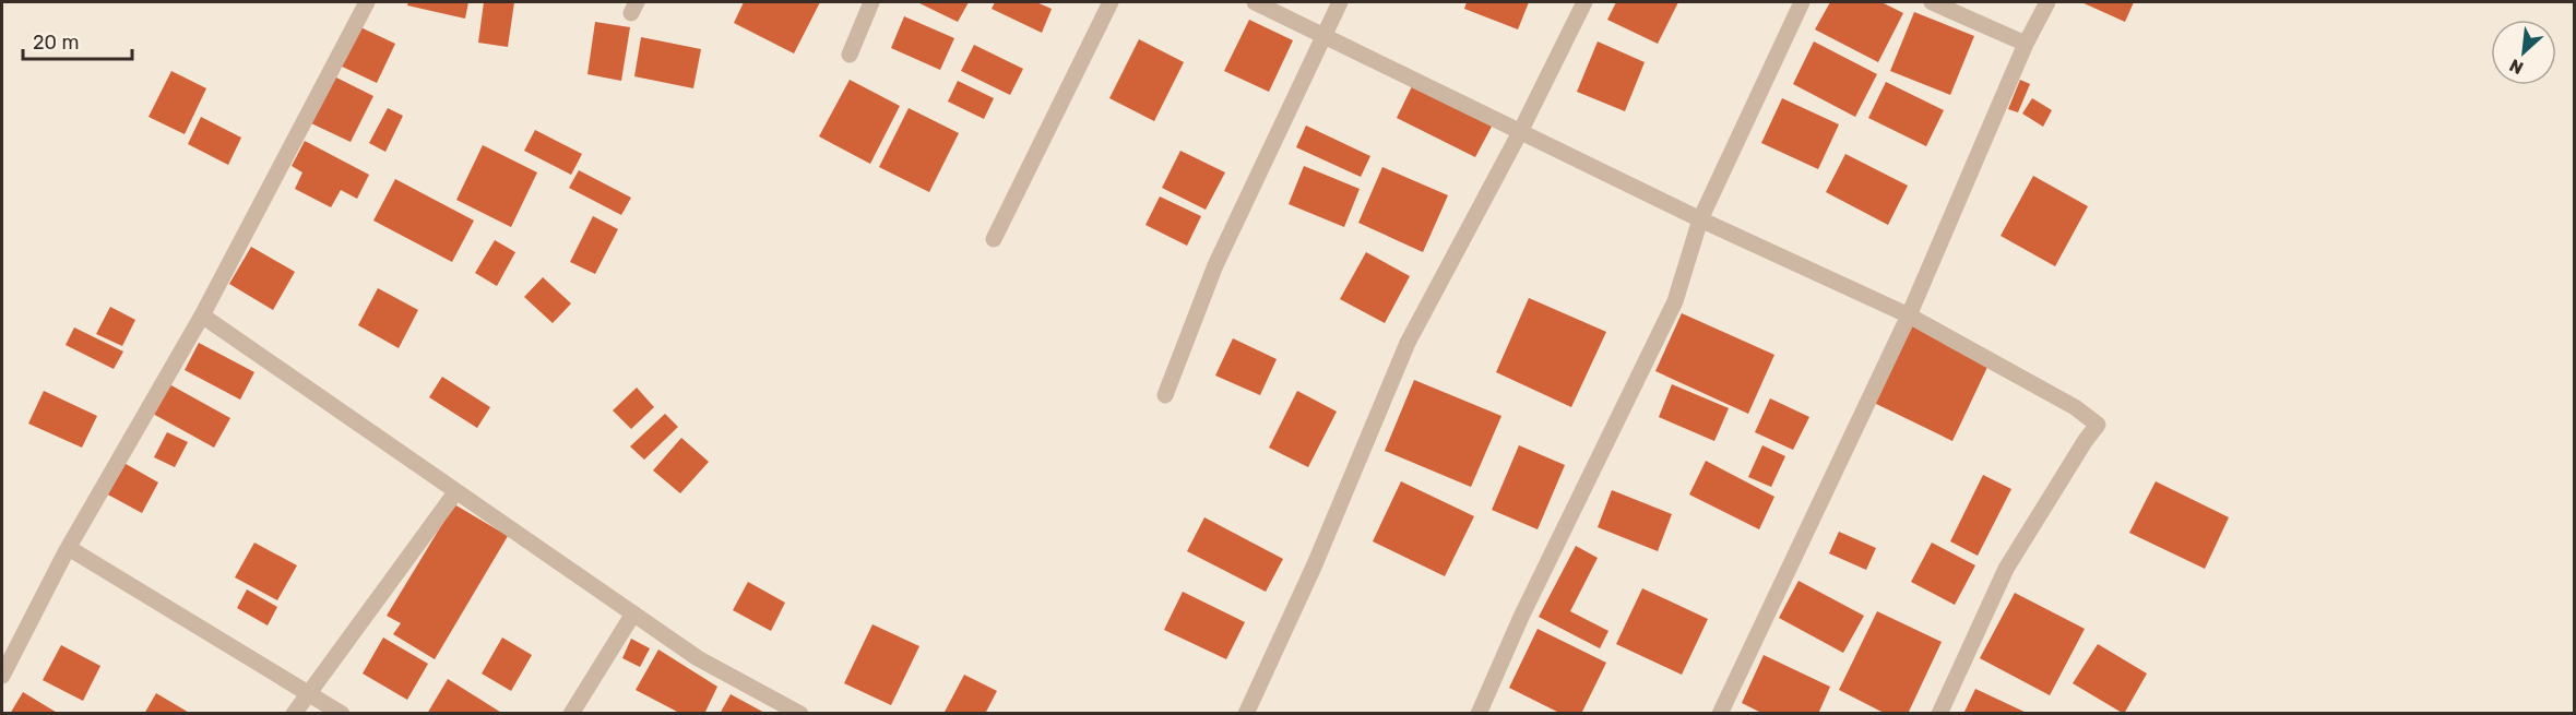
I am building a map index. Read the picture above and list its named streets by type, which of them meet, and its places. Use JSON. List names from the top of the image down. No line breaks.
{"scale_bar":"20 m","north":"bottom left"}
